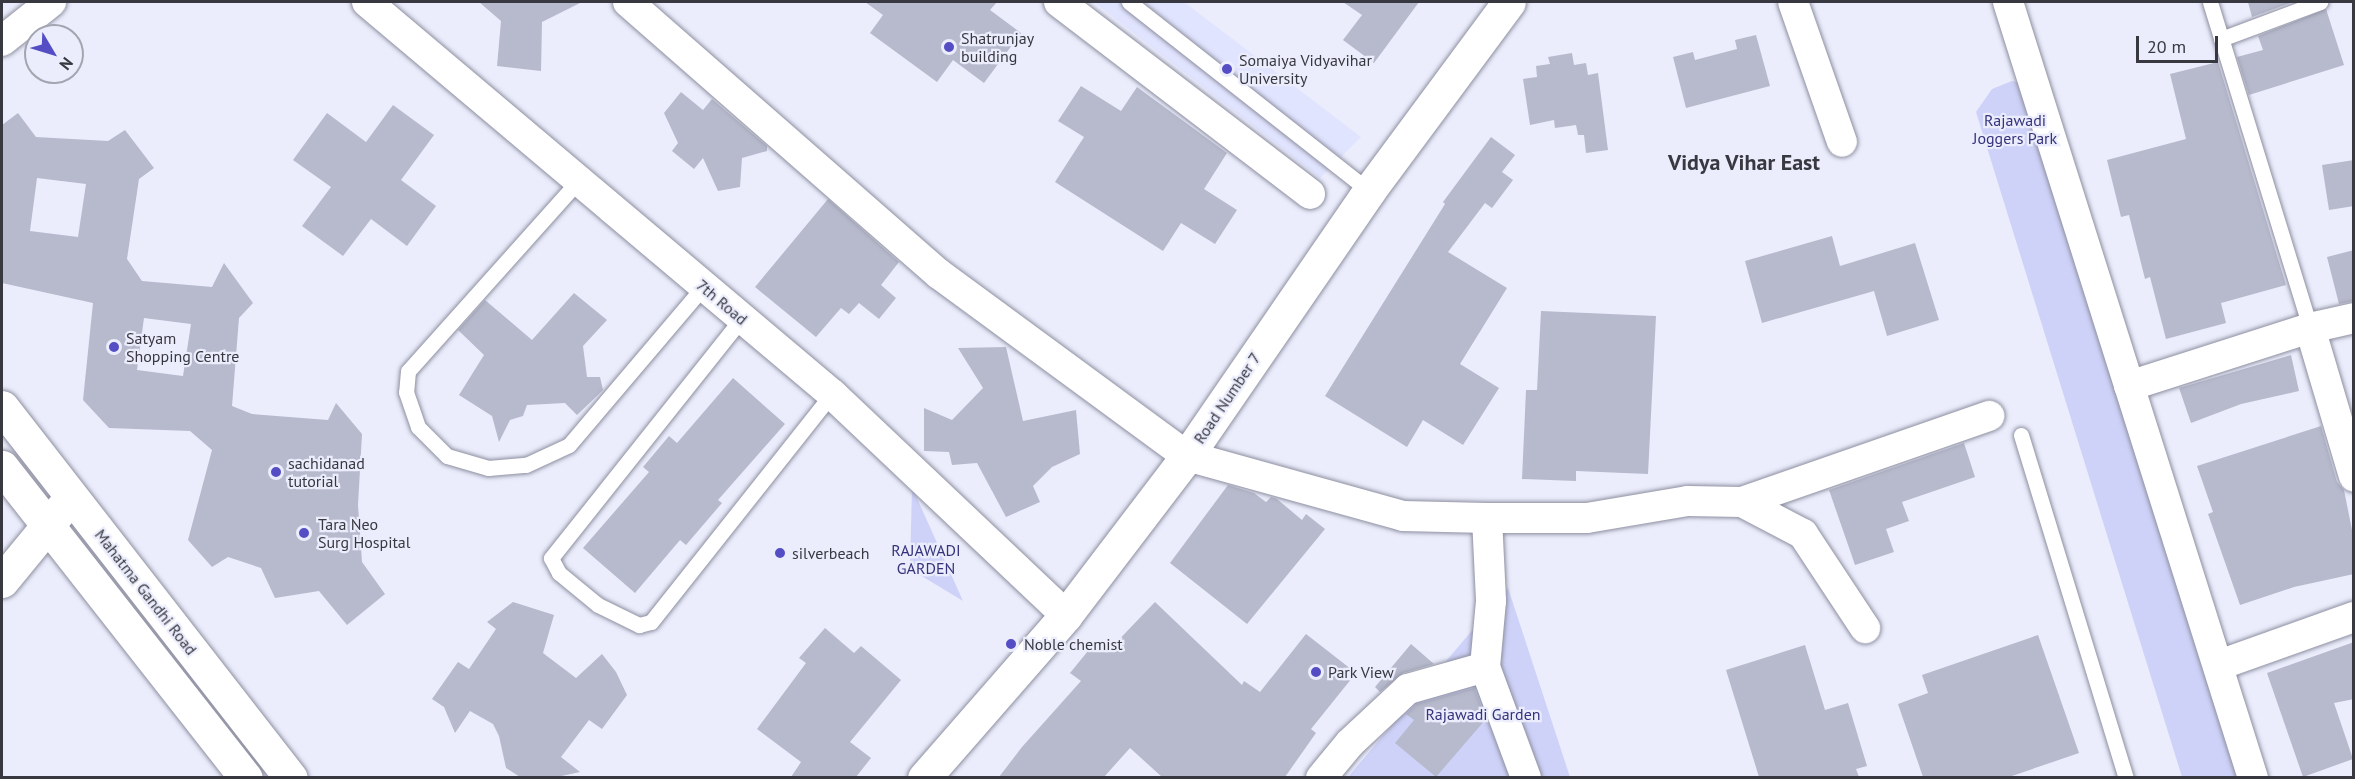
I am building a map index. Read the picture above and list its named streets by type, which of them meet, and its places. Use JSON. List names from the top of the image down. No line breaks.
{"streets":{"street":["7th Road","Road Number 7","Mahatma Gandhi Road"]},"crossings":[["7th Road","Road Number 7"]],"districts":["Vidya Vihar East"],"parks":["Rajawadi Joggers Park","RAJAWADI GARDEN","Rajawadi Garden"],"places":["Shatrunjay building","Somaiya Vidyavihar University","Satyam Shopping Centre","sachidanad tutorial","Tara Neo Surg Hospital","silverbeach","Noble chemist","Park View"],"scale_bar":"20 m","north":"bottom right"}
